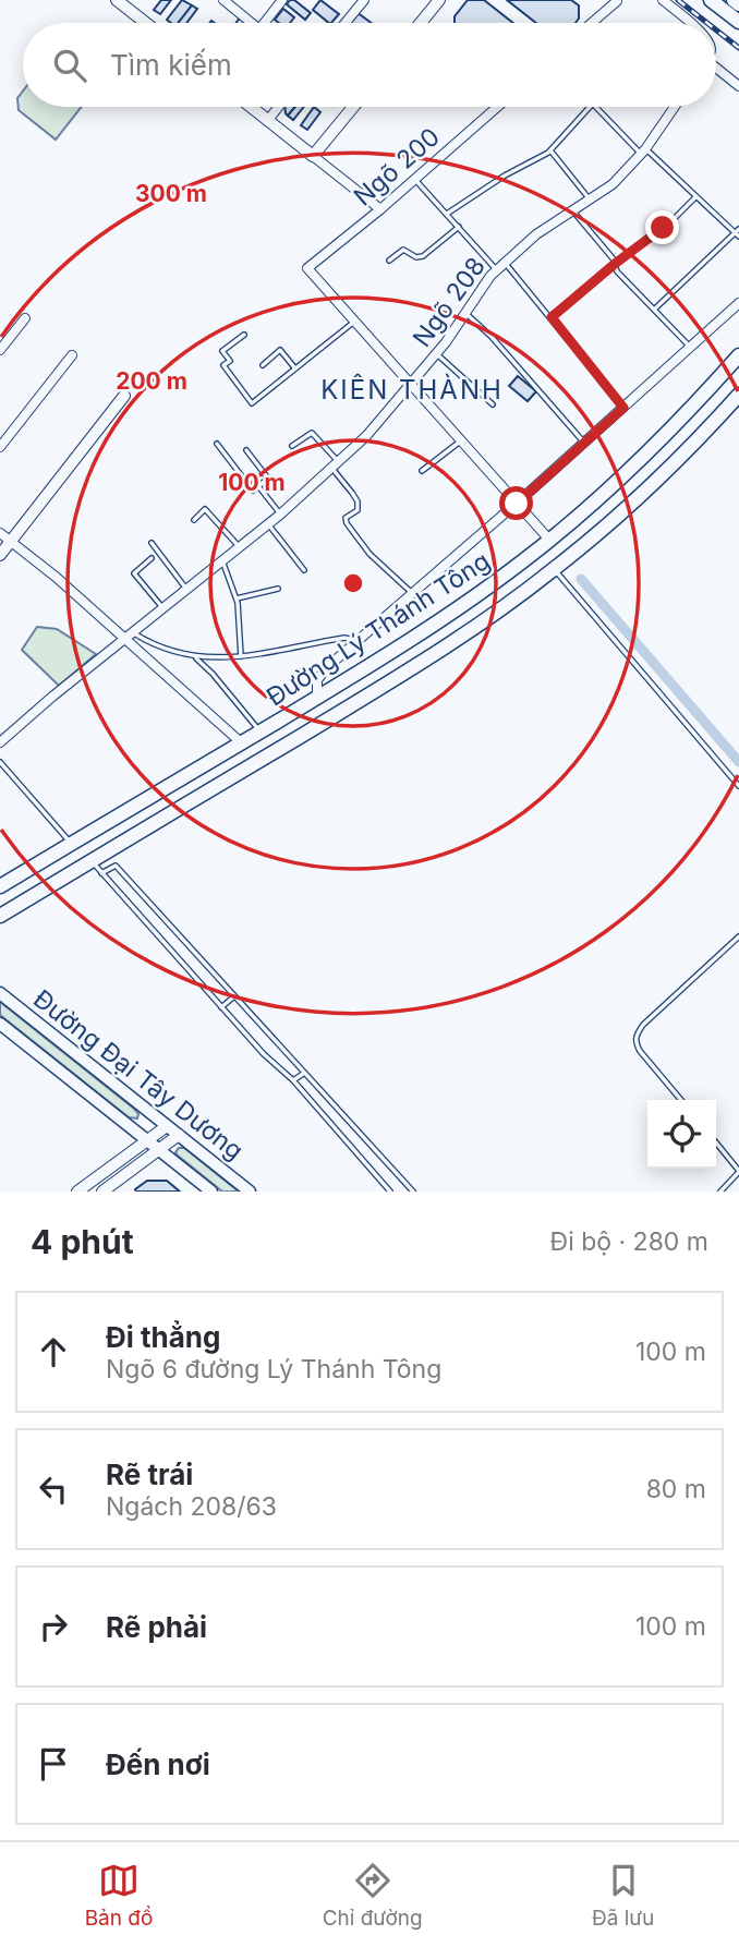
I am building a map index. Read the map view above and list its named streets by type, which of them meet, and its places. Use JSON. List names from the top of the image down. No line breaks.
{"streets":{"main road":["Đường Lý Thánh Tông","Đường Đại Tây Dương"],"street":["Ngõ 200","Ngõ 208"]},"districts":["KIÊN THÀNH"],"page":{"search":"Tìm kiếm","heading":["4 phút","Đi bộ · 280 m"],"list":[["Đi thẳng","Ngõ 6 đường Lý Thánh Tông","100 m"],["Rẽ trái","Ngách 208/63","80 m"],["Rẽ phải","100 m"],"Đến nơi"],"nav":["Bản đồ","Chỉ đường","Đã lưu"]},"rings":["300 m","200 m","100 m"]}
